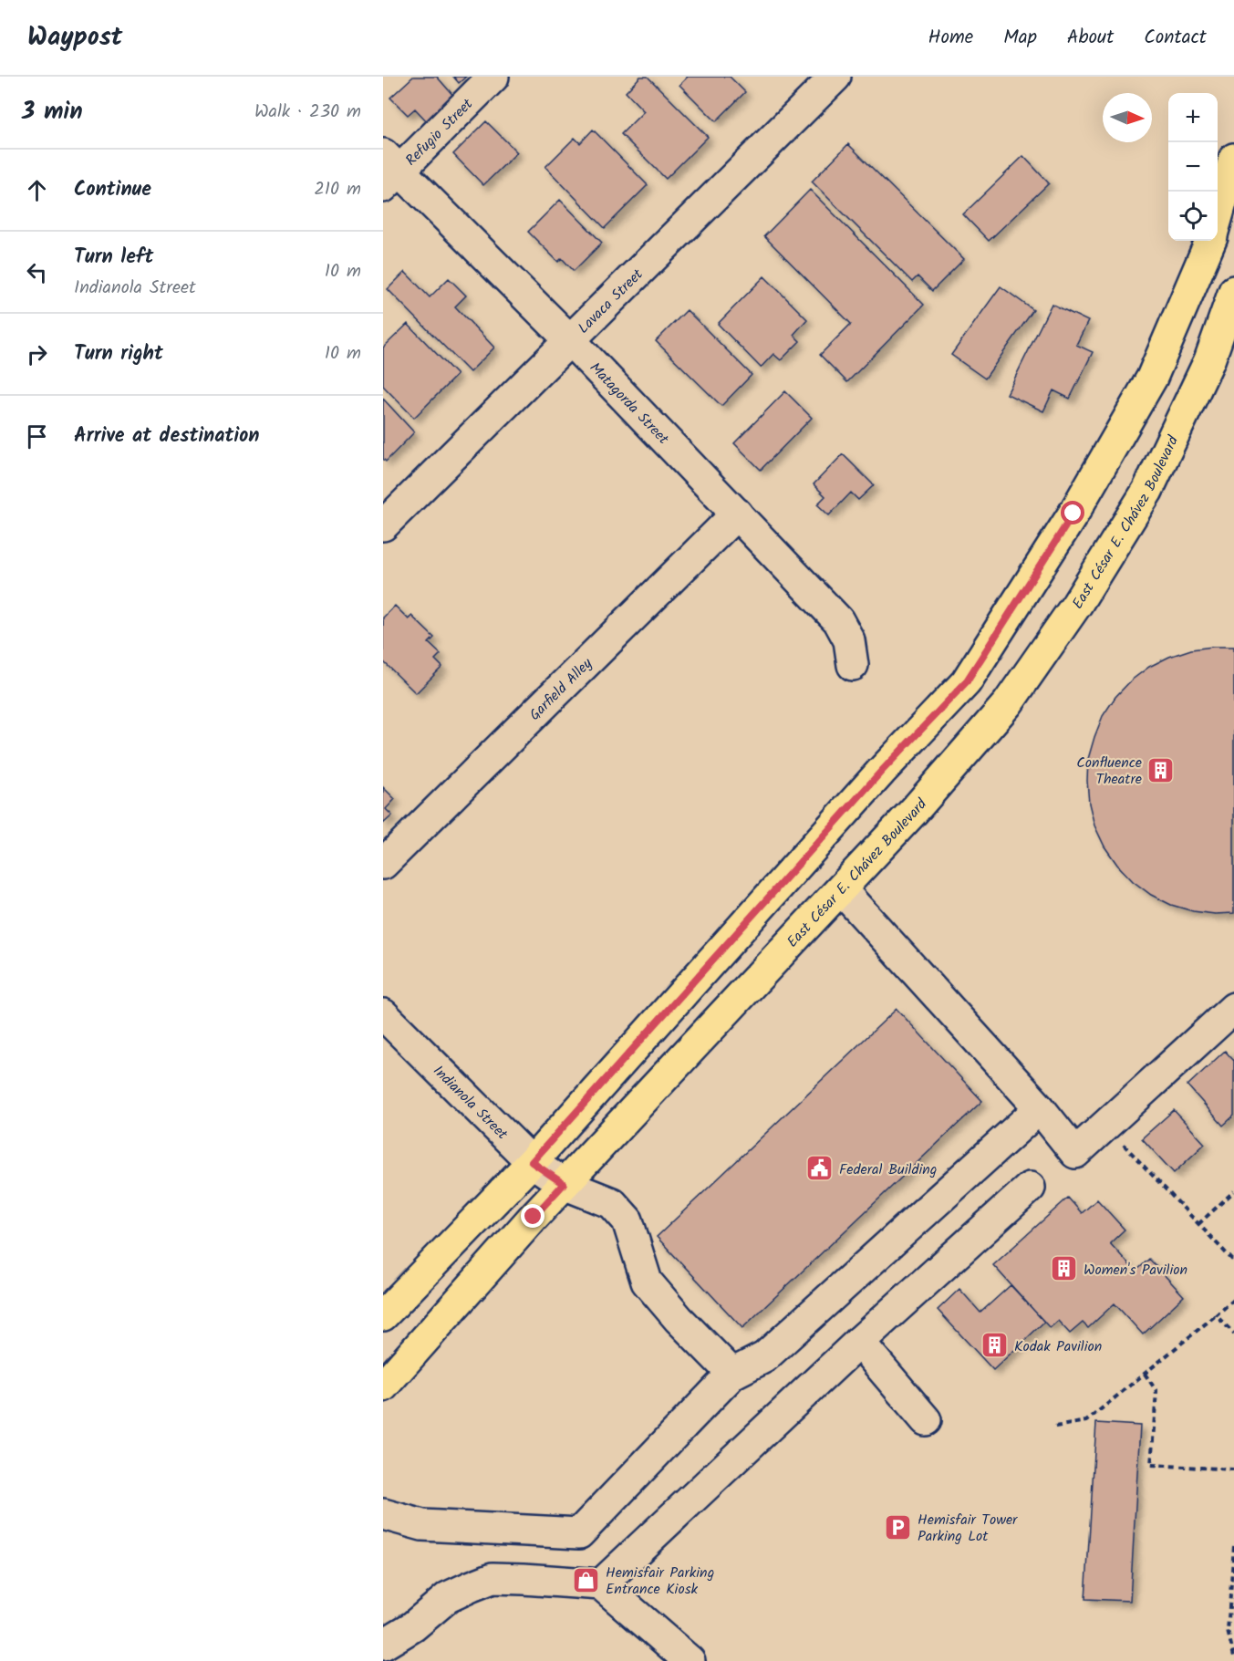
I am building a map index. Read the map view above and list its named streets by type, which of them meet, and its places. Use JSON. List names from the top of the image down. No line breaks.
{"streets":{"main road":["East César E. Chávez Boulevard"],"street":["Refugio Street","Lavaca Street","Matagorda Street","Garfield Alley","Indianola Street"]},"crossings":[["Refugio Street","Matagorda Street"],["Lavaca Street","Matagorda Street"],["Matagorda Street","Garfield Alley"],["East César E. Chávez Boulevard","Indianola Street"]],"places":{"building":["Confluence Theatre","Women's Pavilion","Kodak Pavilion"],"public building":["Federal Building"],"parking":["Hemisfair Tower Parking Lot"],"shop":["Hemisfair Parking Entrance Kiosk"]},"north":"right","page":{"header":"Waypost","nav":["Home","Map","About","Contact"],"heading":["3 min","Walk · 230 m"],"map_buttons":["+","−"],"list":[["Continue","210 m"],["Turn left","Indianola Street","10 m"],["Turn right","10 m"],"Arrive at destination"]}}
